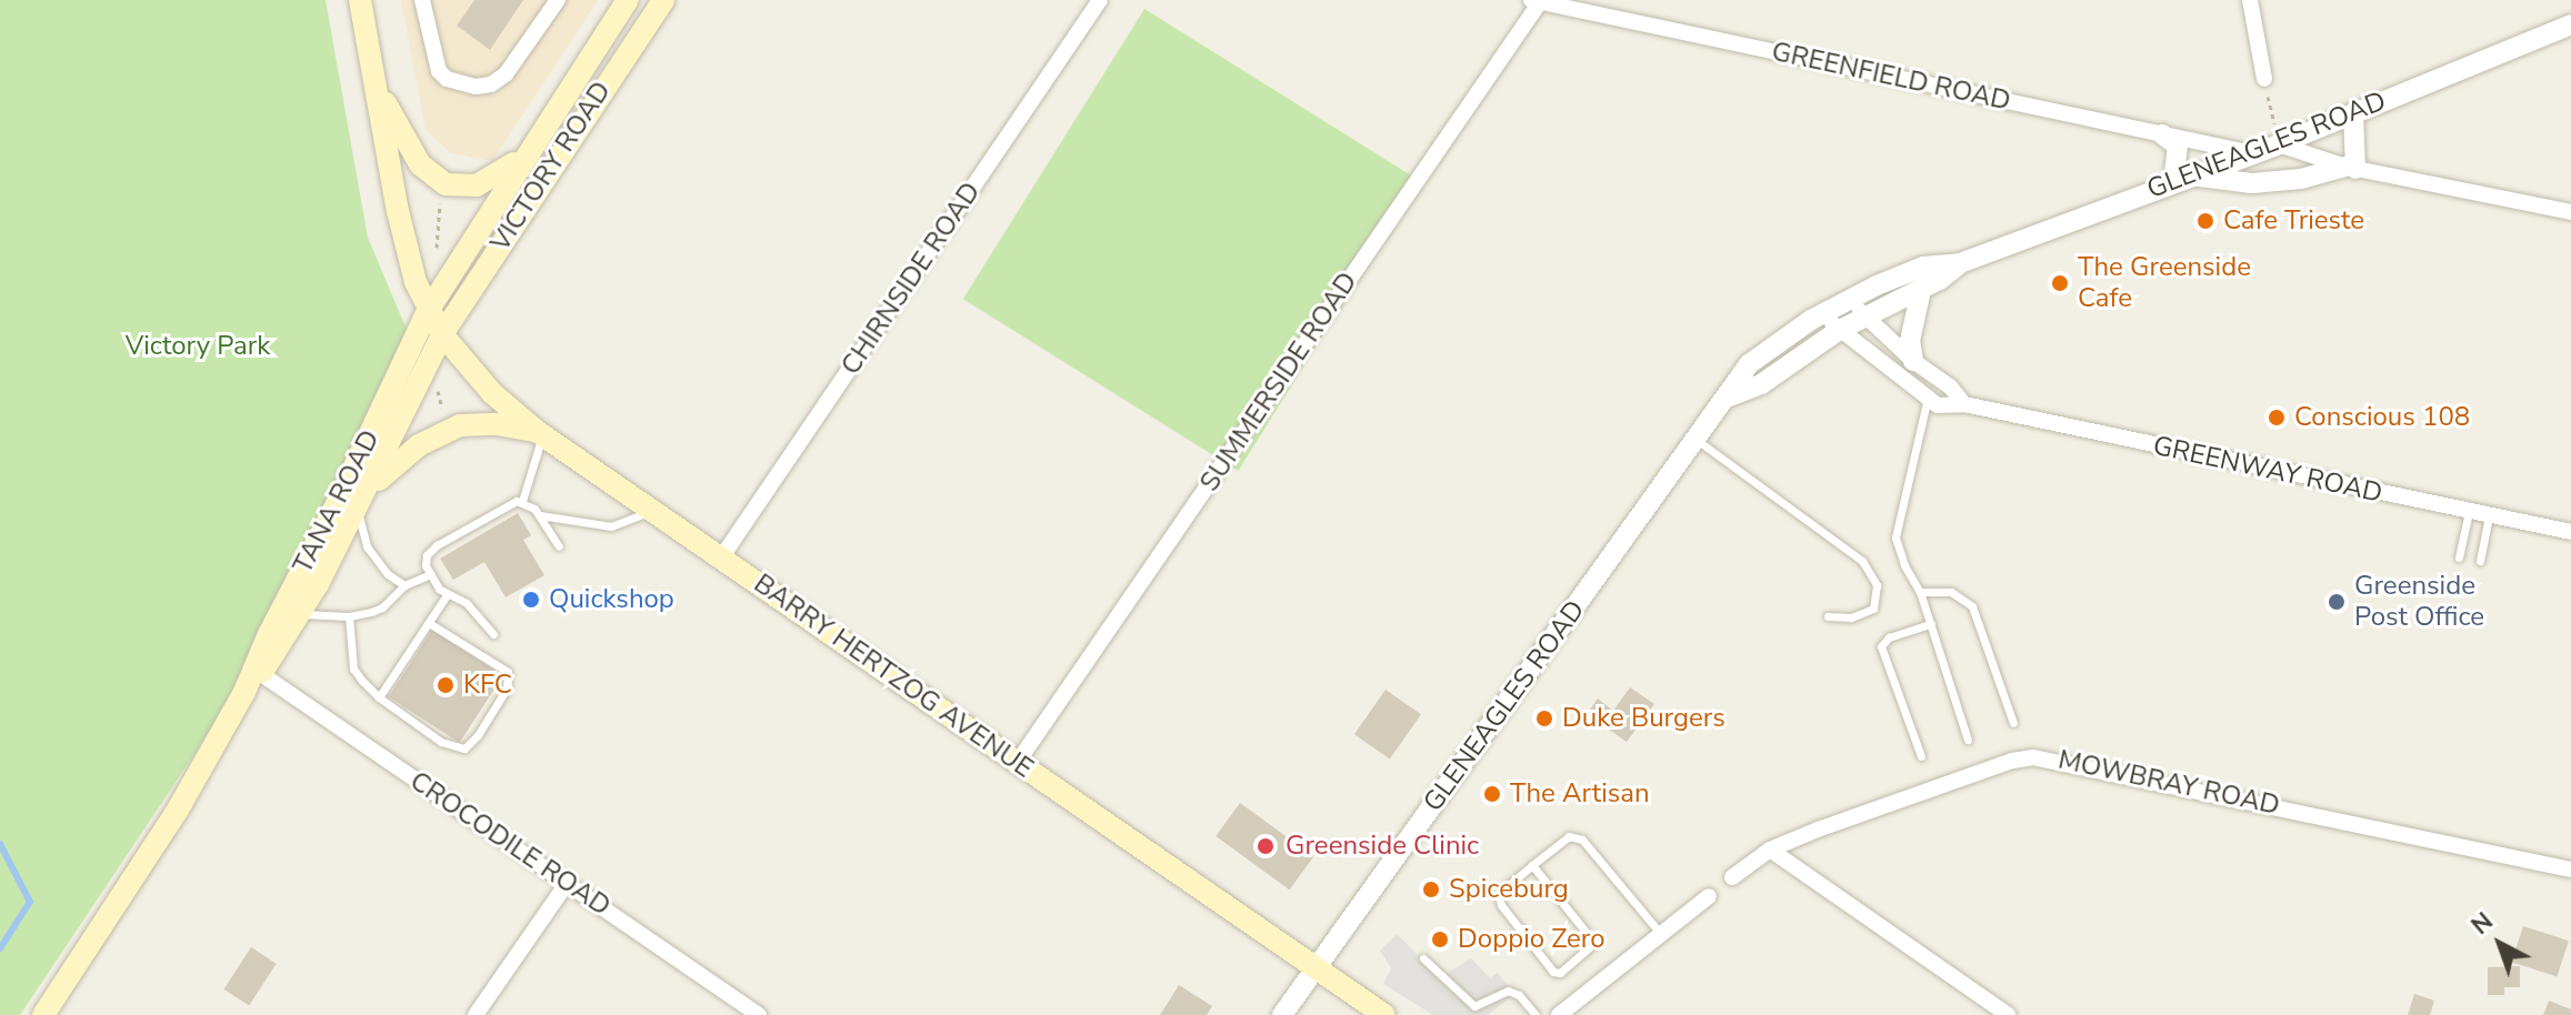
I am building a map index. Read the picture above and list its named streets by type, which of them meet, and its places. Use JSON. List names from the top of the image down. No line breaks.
{"streets":{"main road":["VICTORY ROAD","TANA ROAD","BARRY HERTZOG AVENUE"],"street":["GREENFIELD ROAD","GLENEAGLES ROAD","CHIRNSIDE ROAD","SUMMERSIDE ROAD","GREENWAY ROAD","MOWBRAY ROAD","CROCODILE ROAD"]},"crossings":[["GREENFIELD ROAD","GLENEAGLES ROAD"],["GREENFIELD ROAD","SUMMERSIDE ROAD"],["GLENEAGLES ROAD","GREENWAY ROAD"],["GLENEAGLES ROAD","BARRY HERTZOG AVENUE"],["VICTORY ROAD","TANA ROAD"],["VICTORY ROAD","BARRY HERTZOG AVENUE"],["CHIRNSIDE ROAD","BARRY HERTZOG AVENUE"],["SUMMERSIDE ROAD","BARRY HERTZOG AVENUE"],["TANA ROAD","BARRY HERTZOG AVENUE"],["TANA ROAD","CROCODILE ROAD"]],"parks":["Victory Park"],"places":["Cafe Trieste","The Greenside Cafe","Conscious 108","Quickshop","Greenside Post Office","KFC","Duke Burgers","The Artisan","Greenside Clinic","Spiceburg","Doppio Zero"],"north":"top left"}
